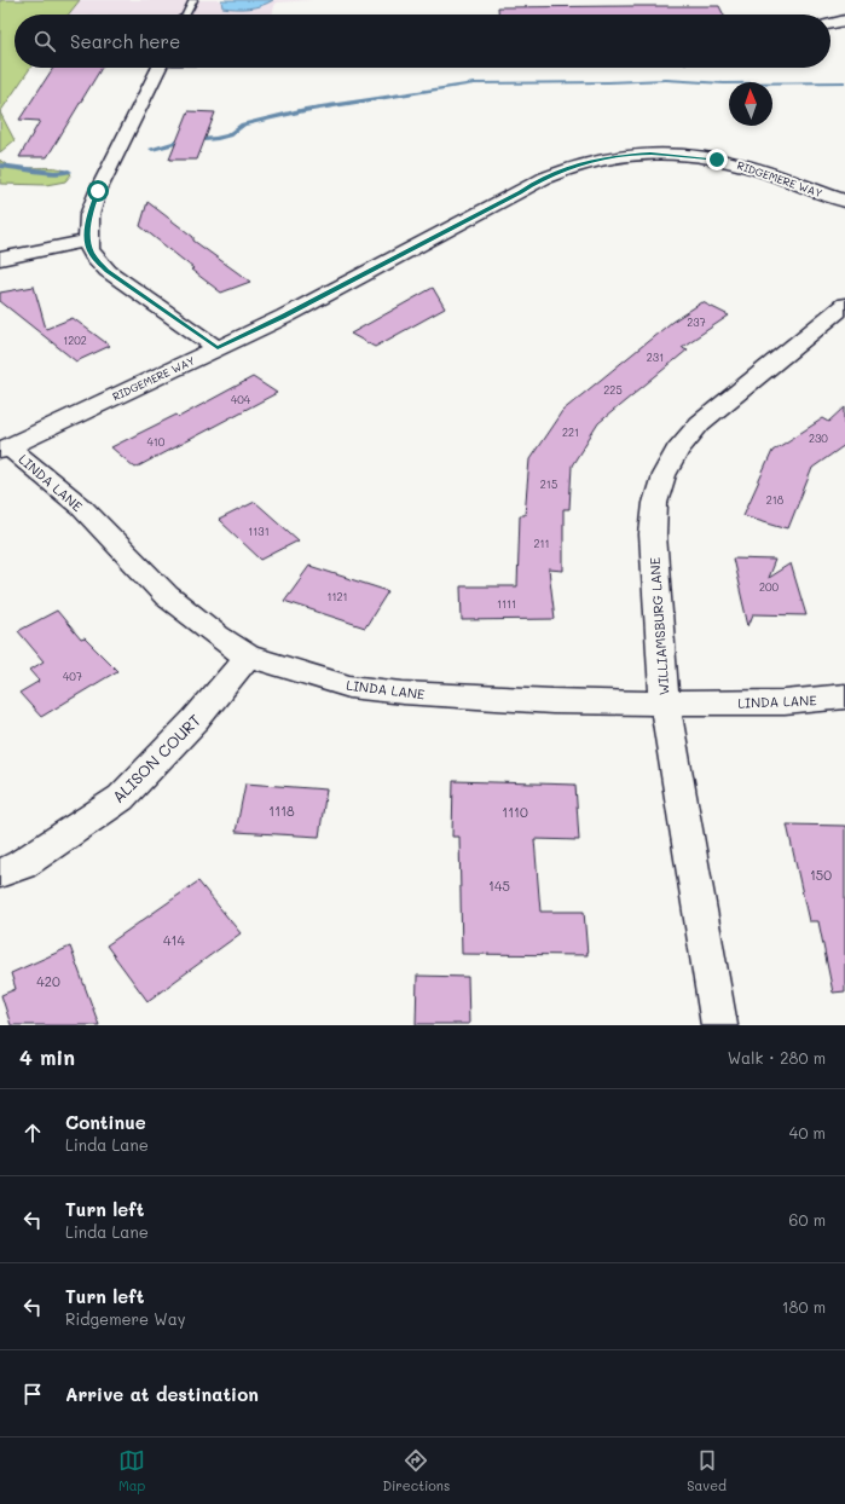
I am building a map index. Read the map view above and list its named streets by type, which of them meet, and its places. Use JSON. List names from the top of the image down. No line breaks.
{"streets":{"street":["RIDGEMERE WAY","LINDA LANE","WILLIAMSBURG LANE","ALISON COURT"]},"crossings":[["RIDGEMERE WAY","LINDA LANE"],["LINDA LANE","WILLIAMSBURG LANE"],["LINDA LANE","ALISON COURT"]],"house_numbers":["237","1202","231","225","404","221","230","410","215","218","1131","211","200","1121","1111","407","1118","1110","150","145","414","420"],"north":"top","page":{"search":"Search here","heading":["4 min","Walk · 280 m"],"list":[["Continue","Linda Lane","40 m"],["Turn left","Linda Lane","60 m"],["Turn left","Ridgemere Way","180 m"],"Arrive at destination"],"nav":["Map","Directions","Saved"]}}
